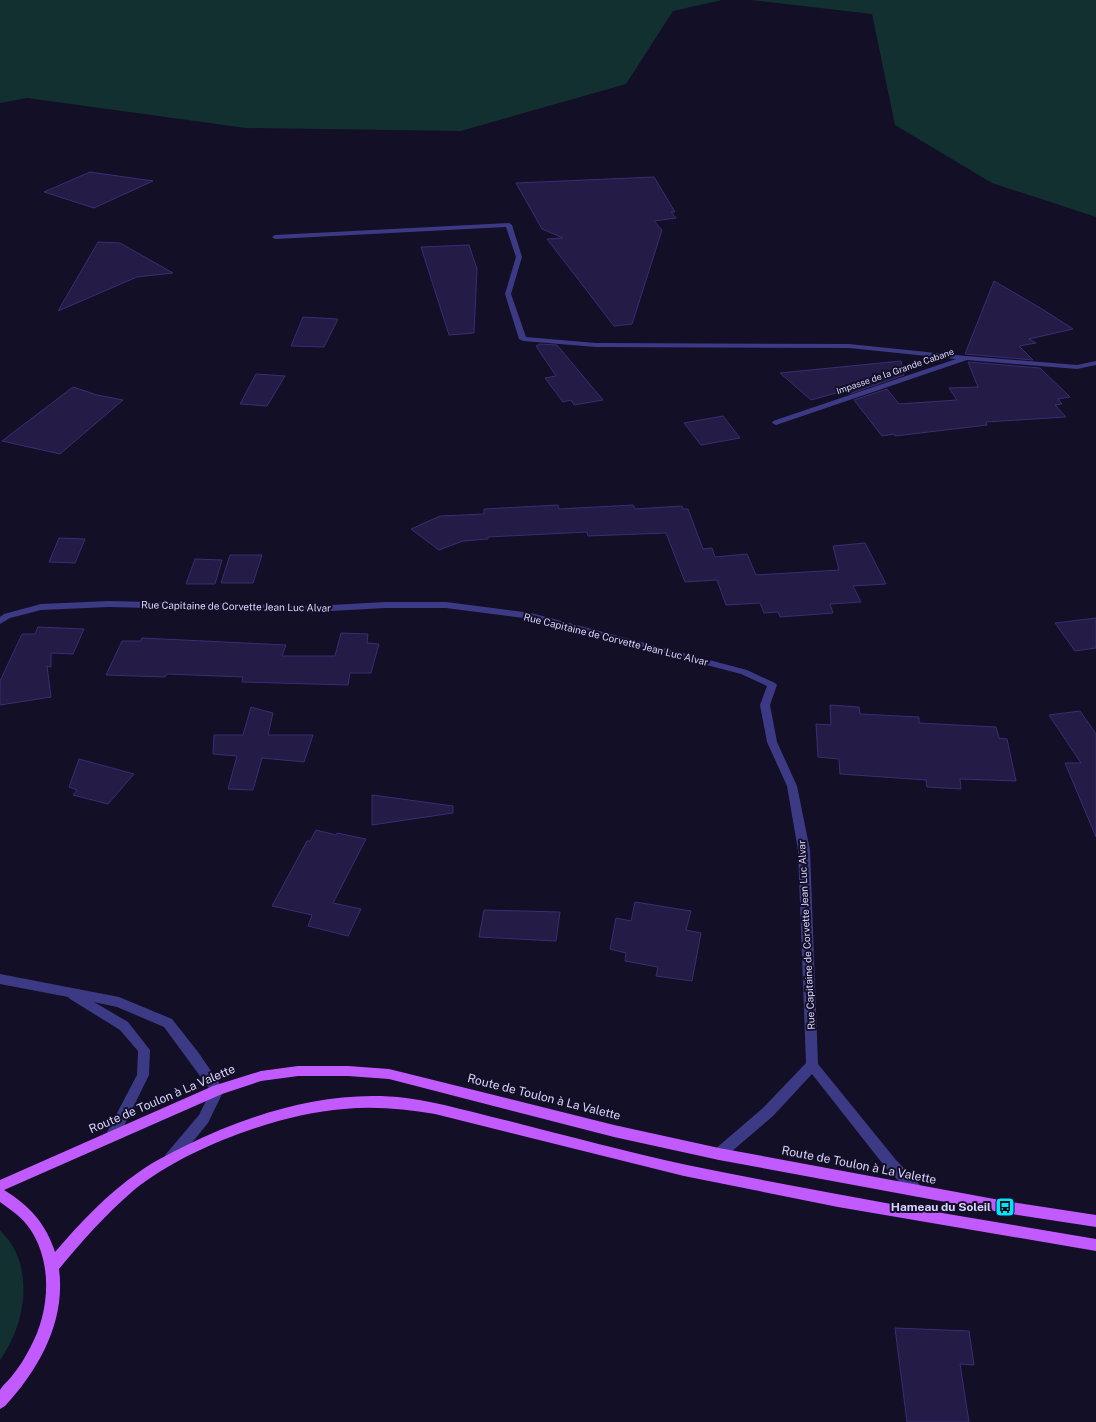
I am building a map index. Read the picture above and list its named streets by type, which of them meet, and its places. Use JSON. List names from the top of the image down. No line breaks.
{"streets":{"main road":["Route de Toulon à La Valette"],"street":["Impasse de la Grande Cabane","Rue Capitaine de Corvette Jean Luc Alvar"]},"places":{"bus stop":["Hameau du Soleil"]}}
